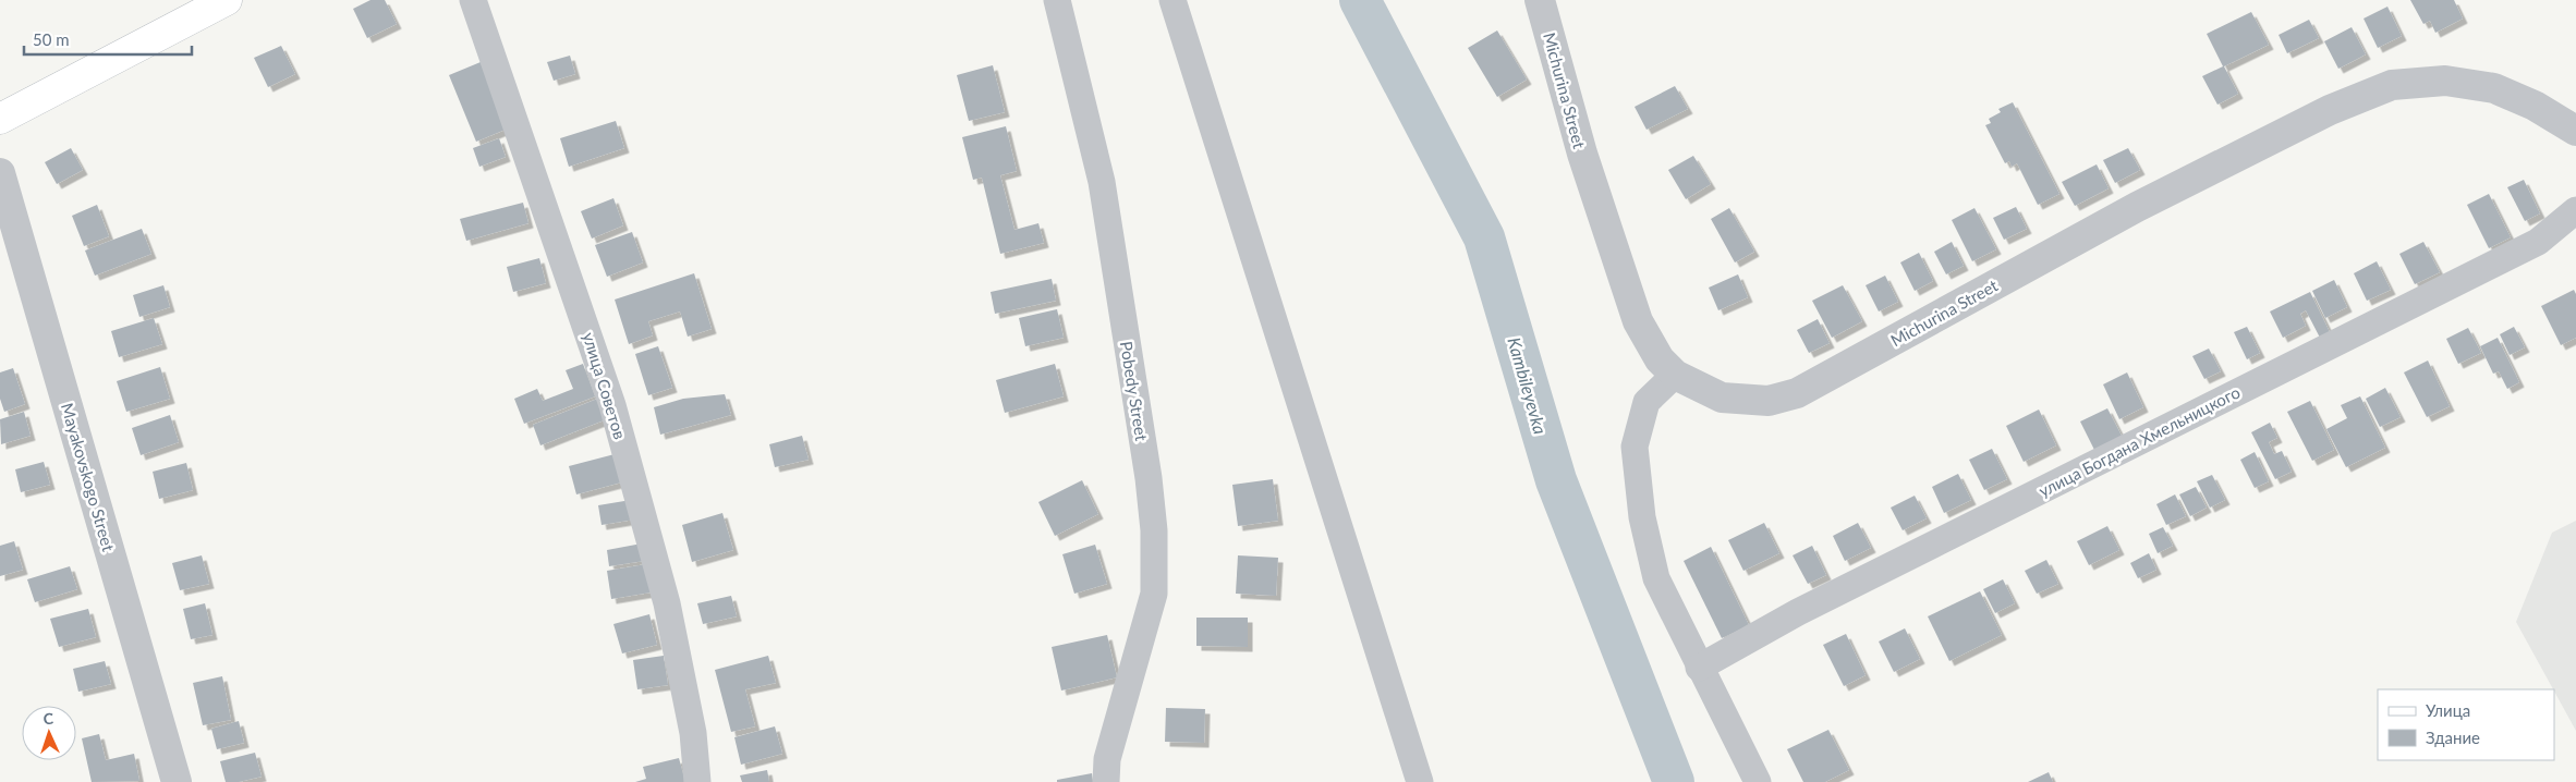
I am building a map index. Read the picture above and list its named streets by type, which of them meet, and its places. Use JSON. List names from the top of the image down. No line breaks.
{"streets":{"street":["Michurina Street","улица Советов","Pobedy Street","улица Богдана Хмельницкого","Mayakovskogo Street"]},"water":["Kambileyevka"],"legend":["Улица","Здание"],"scale_bar":"50 m","north":"top"}
